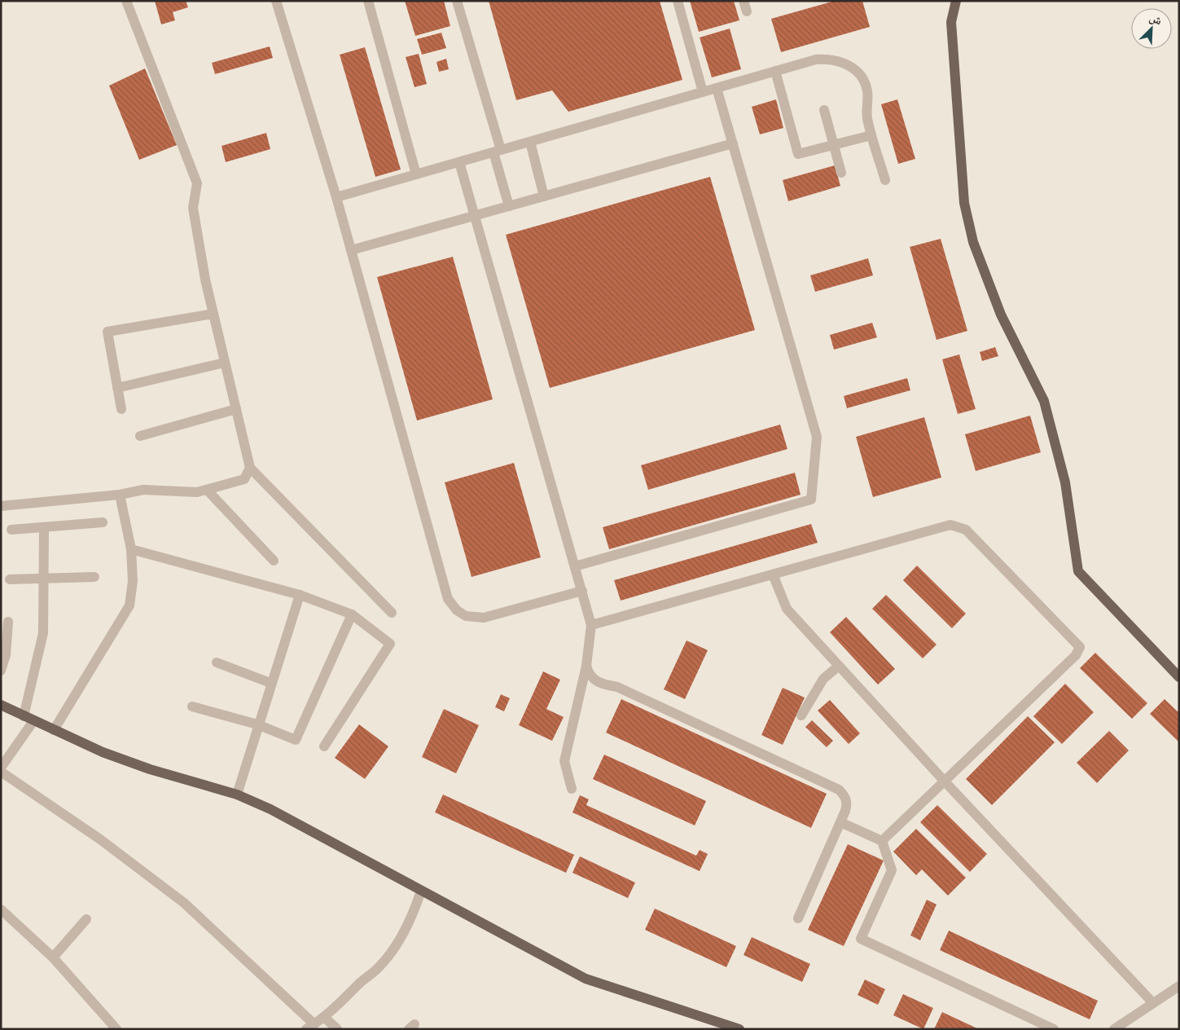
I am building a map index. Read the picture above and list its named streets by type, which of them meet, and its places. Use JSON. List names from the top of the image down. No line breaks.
{"north":"top right"}
